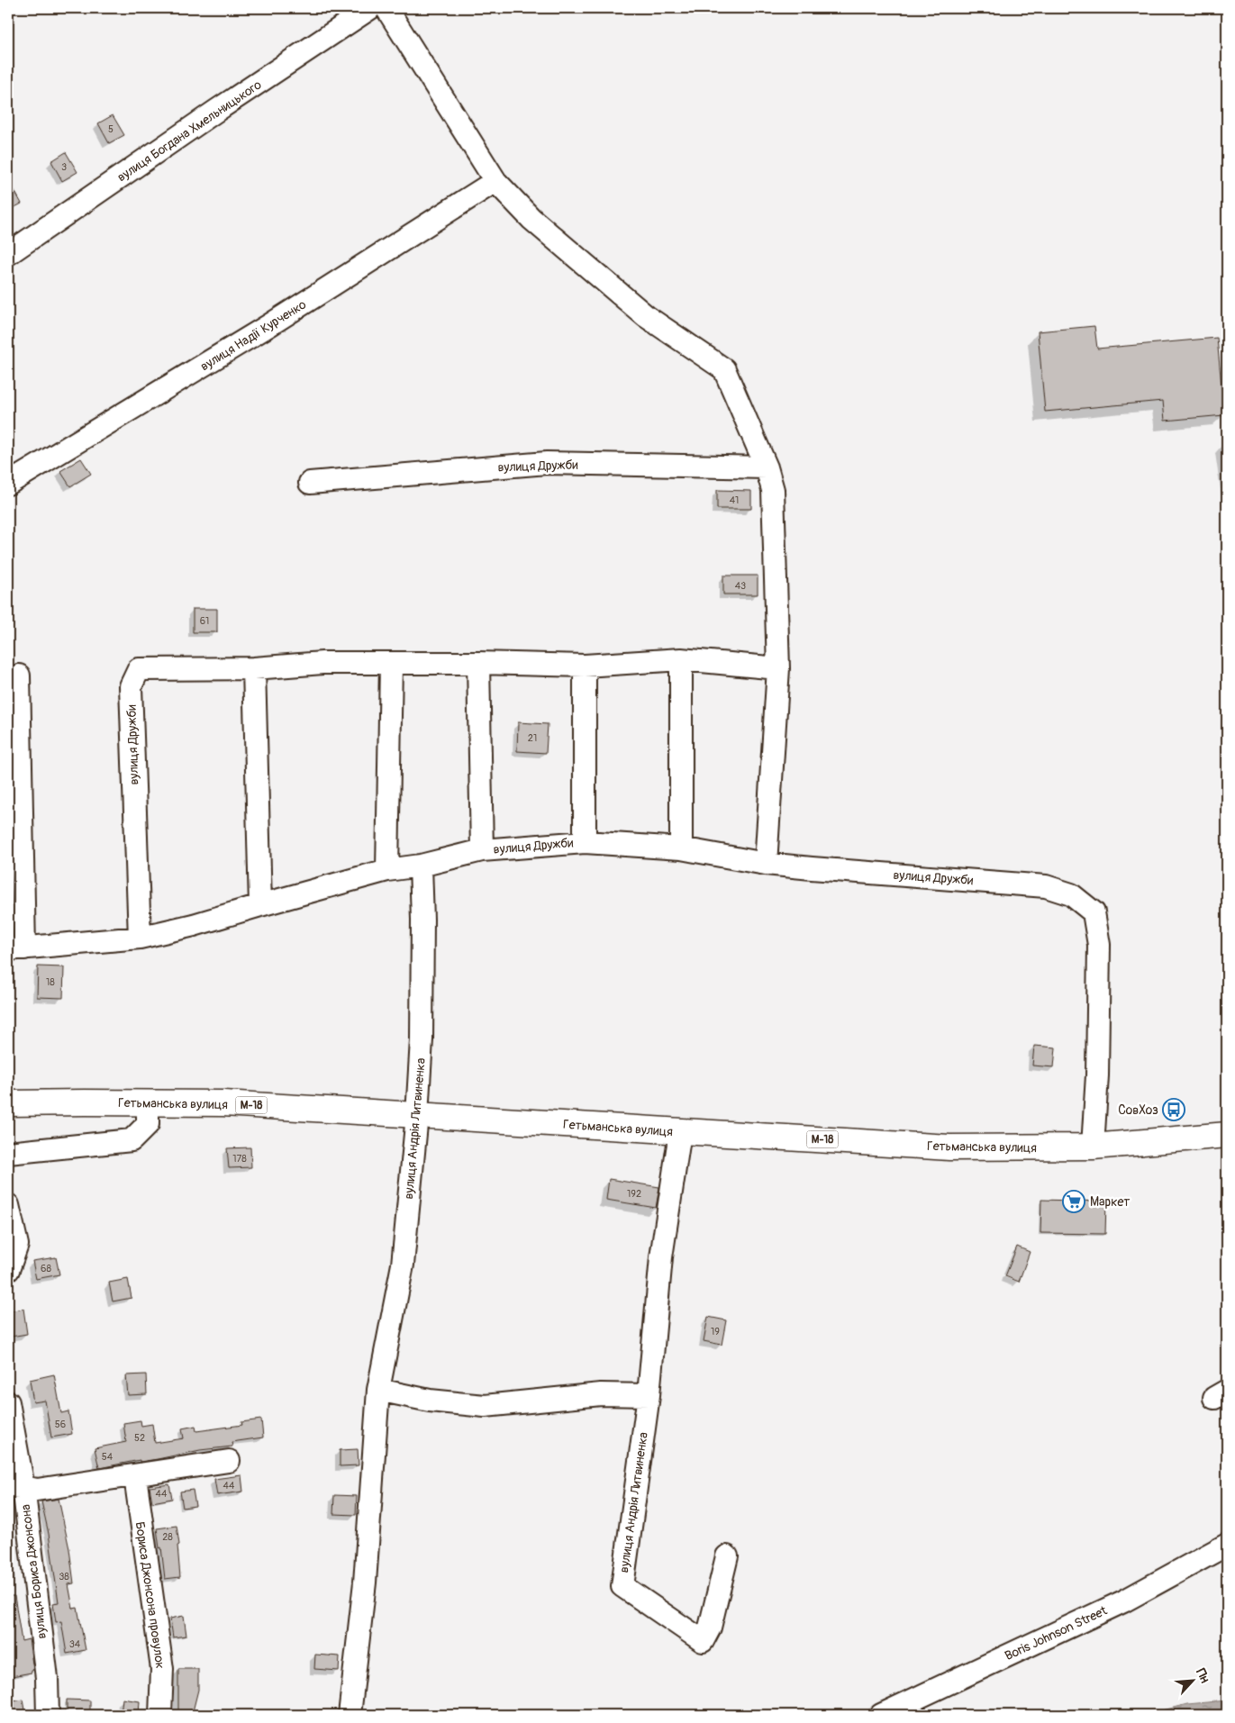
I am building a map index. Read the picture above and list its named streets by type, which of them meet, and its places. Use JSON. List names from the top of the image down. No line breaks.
{"streets":{"highway":["Гетьманська вулиця","М-18"],"street":["вулиця Богдана Хмельницького","вулиця Надії Курченко","вулиця Дружби","вулиця Андрія Литвиненка","вулиця Бориса Джонсона","Бориса Джонсона провулок","Boris Johnson Street"]},"crossings":[["вулиця Дружби","Гетьманська вулиця"],["вулиця Дружби","вулиця Андрія Литвиненка"],["Гетьманська вулиця","вулиця Андрія Литвиненка"]],"places":{"bus stop":["СовХоз"],"supermarket":["Маркет"]},"house_numbers":["5","3","41","43","61","21","18","178","192","68","19","56","52","54","44","44","28","38","34"],"north":"top right"}
